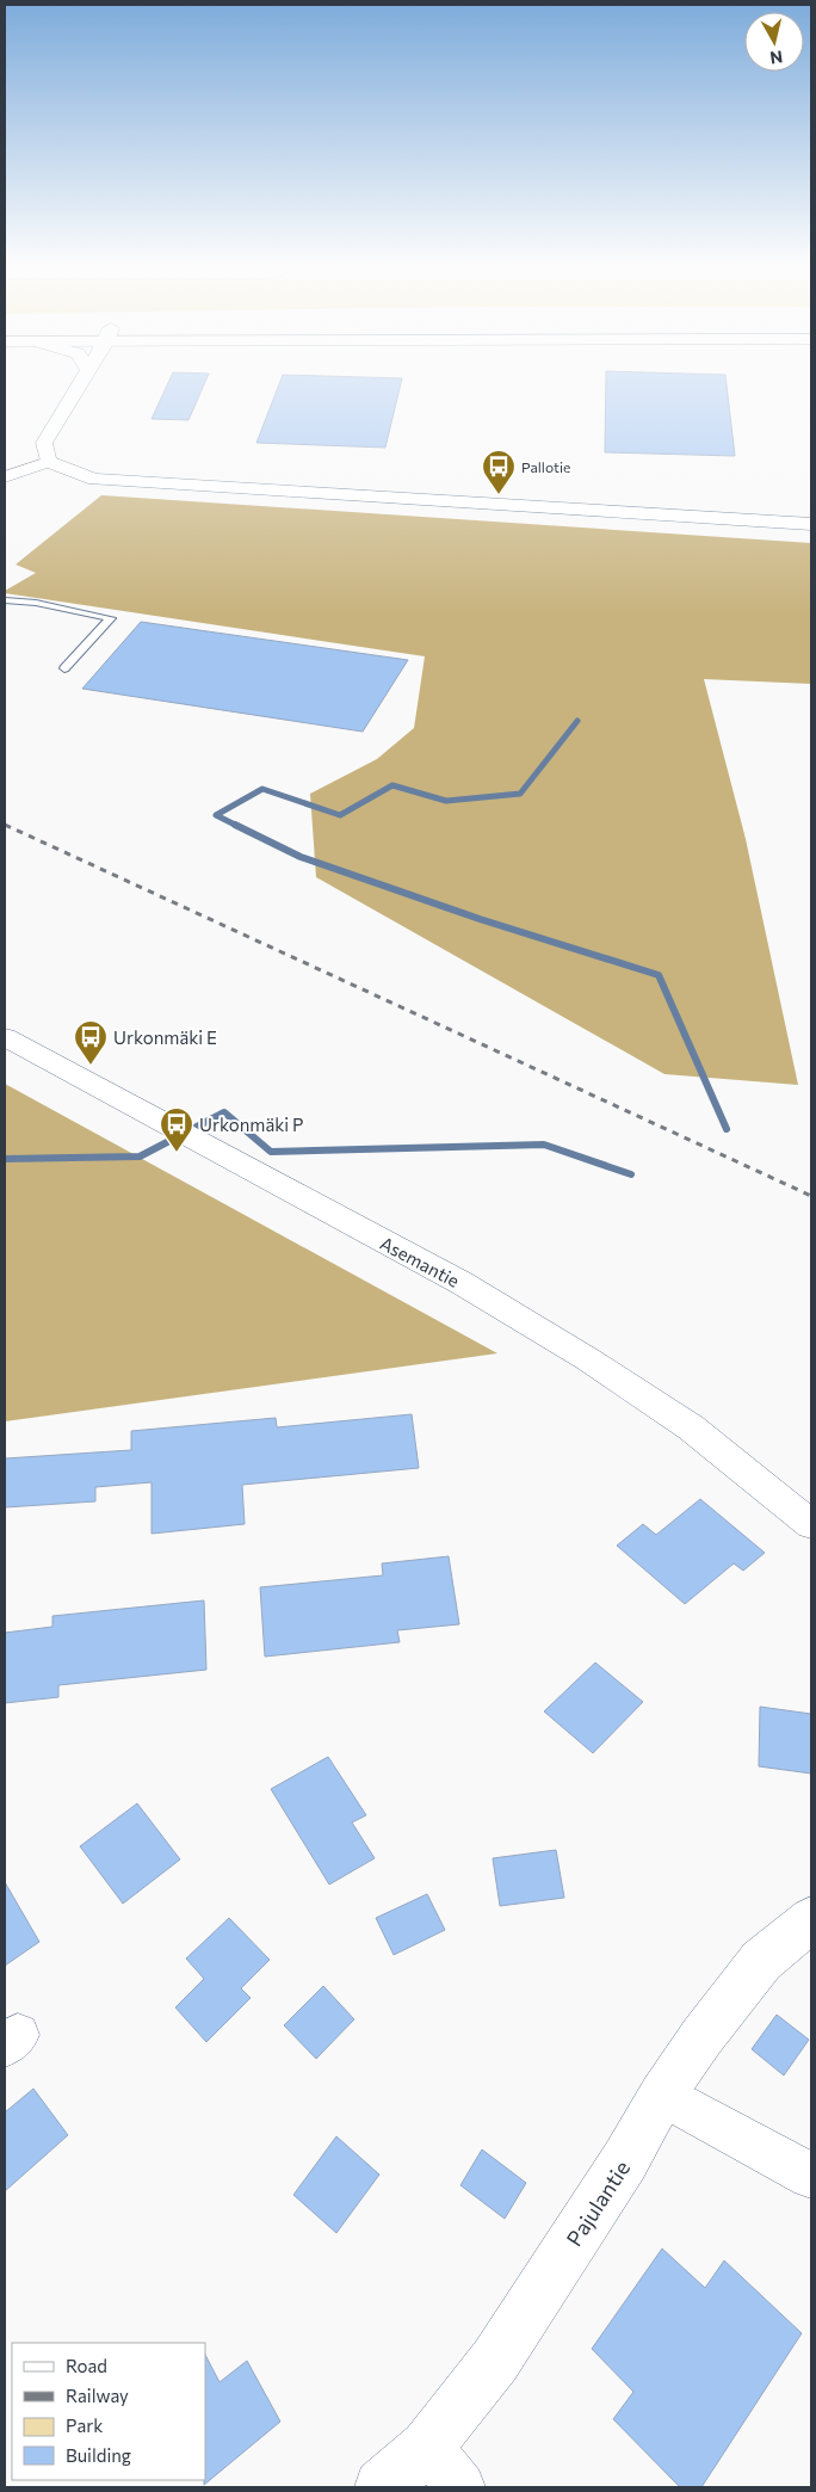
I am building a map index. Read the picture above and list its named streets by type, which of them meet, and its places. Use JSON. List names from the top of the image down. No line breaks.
{"streets":{"main road":["Pajulantie"],"street":["Asemantie"]},"places":{"bus stop":["Pallotie","Urkonmäki E","Urkonmäki P"]},"legend":["Road","Railway","Park","Building"],"north":"bottom"}
